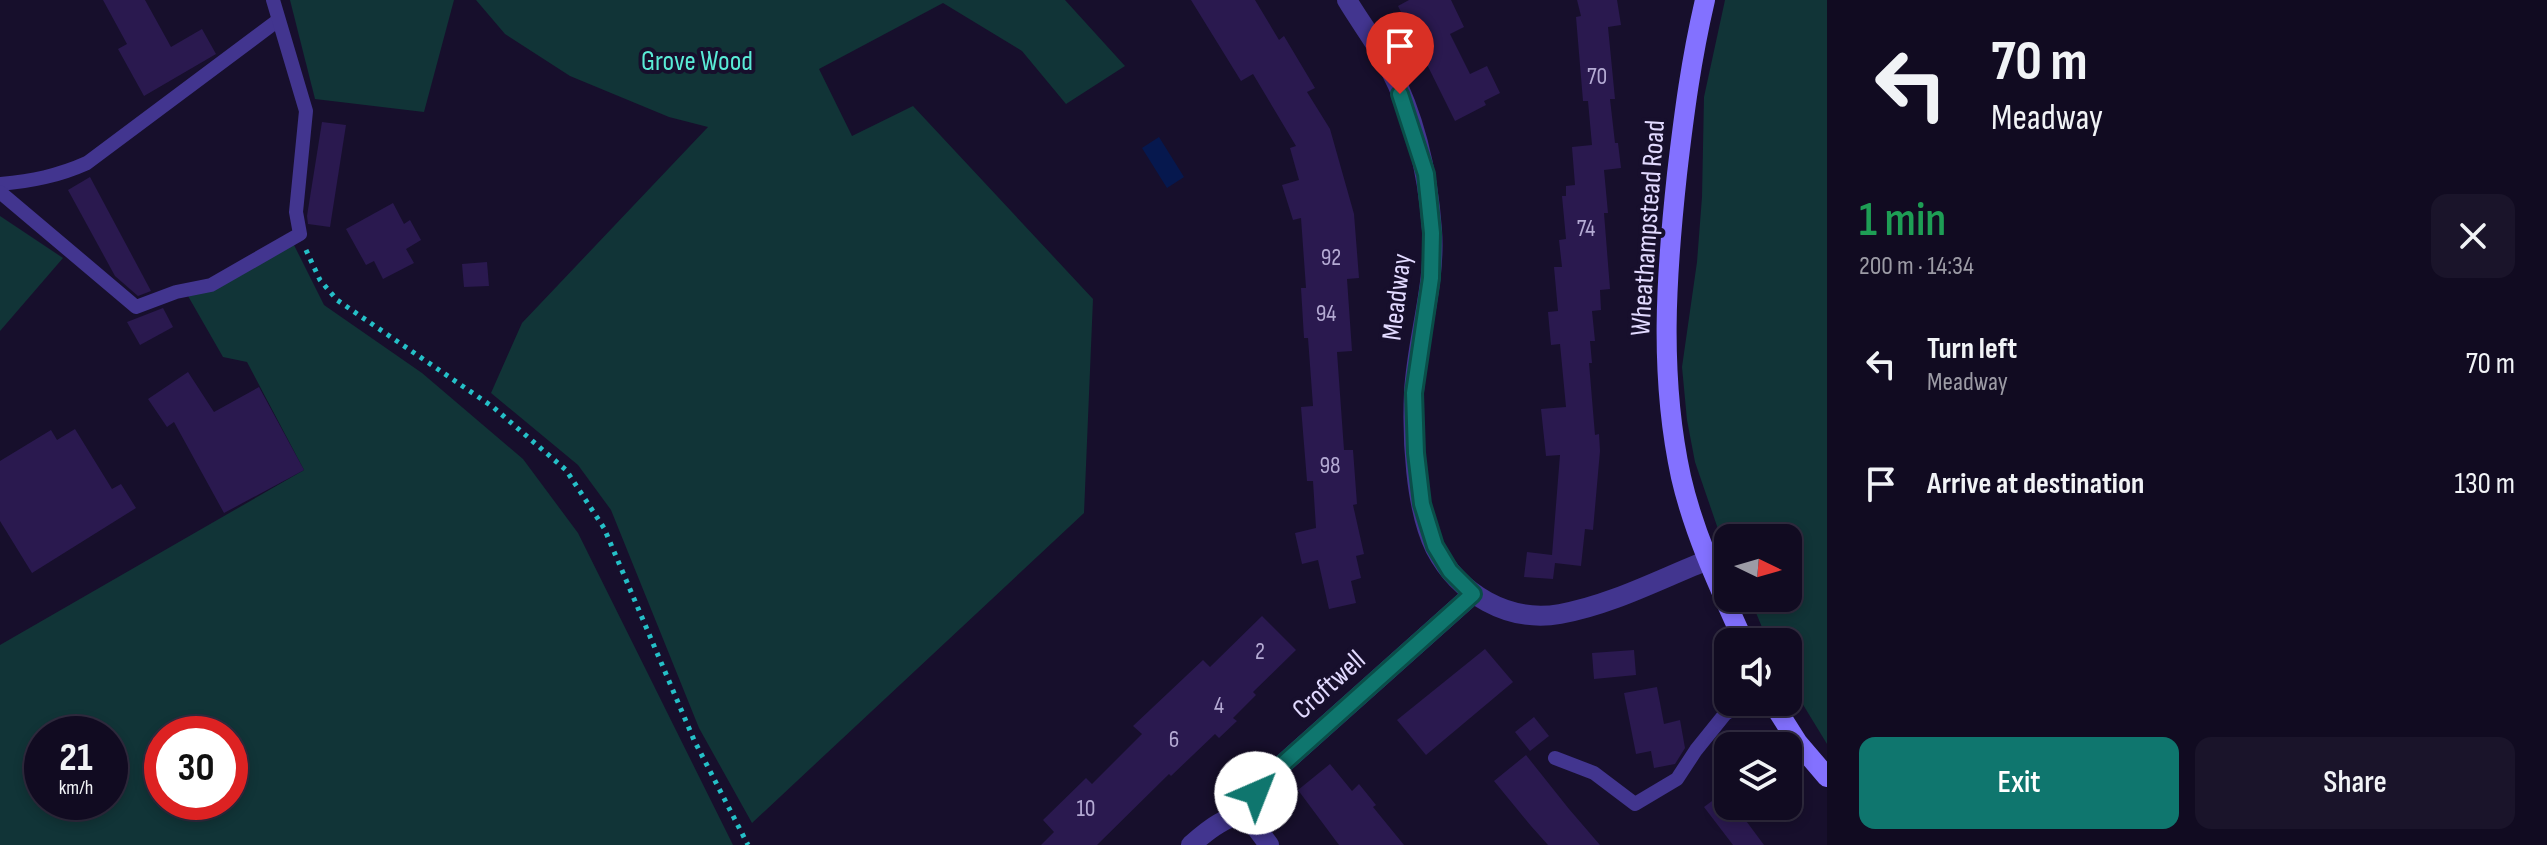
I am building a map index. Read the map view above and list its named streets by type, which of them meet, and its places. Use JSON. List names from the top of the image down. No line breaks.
{"streets":{"street":["Wheathampstead Road","Meadway","Croftwell"]},"crossings":[["Wheathampstead Road","Meadway"],["Meadway","Croftwell"]],"parks":["Grove Wood"],"house_numbers":["70","74","92","94","98","2","4","6","10"],"north":"right","page":{"turn":["70 m","Meadway"],"heading":["1 min","200 m · 14:34"],"list":[{"name":"Turn left","note":"Meadway","value":"70 m"},{"name":"Arrive at destination","value":"130 m"}],"speed":"21 km/h","limit":"30","buttons":["Exit","Share"]}}
